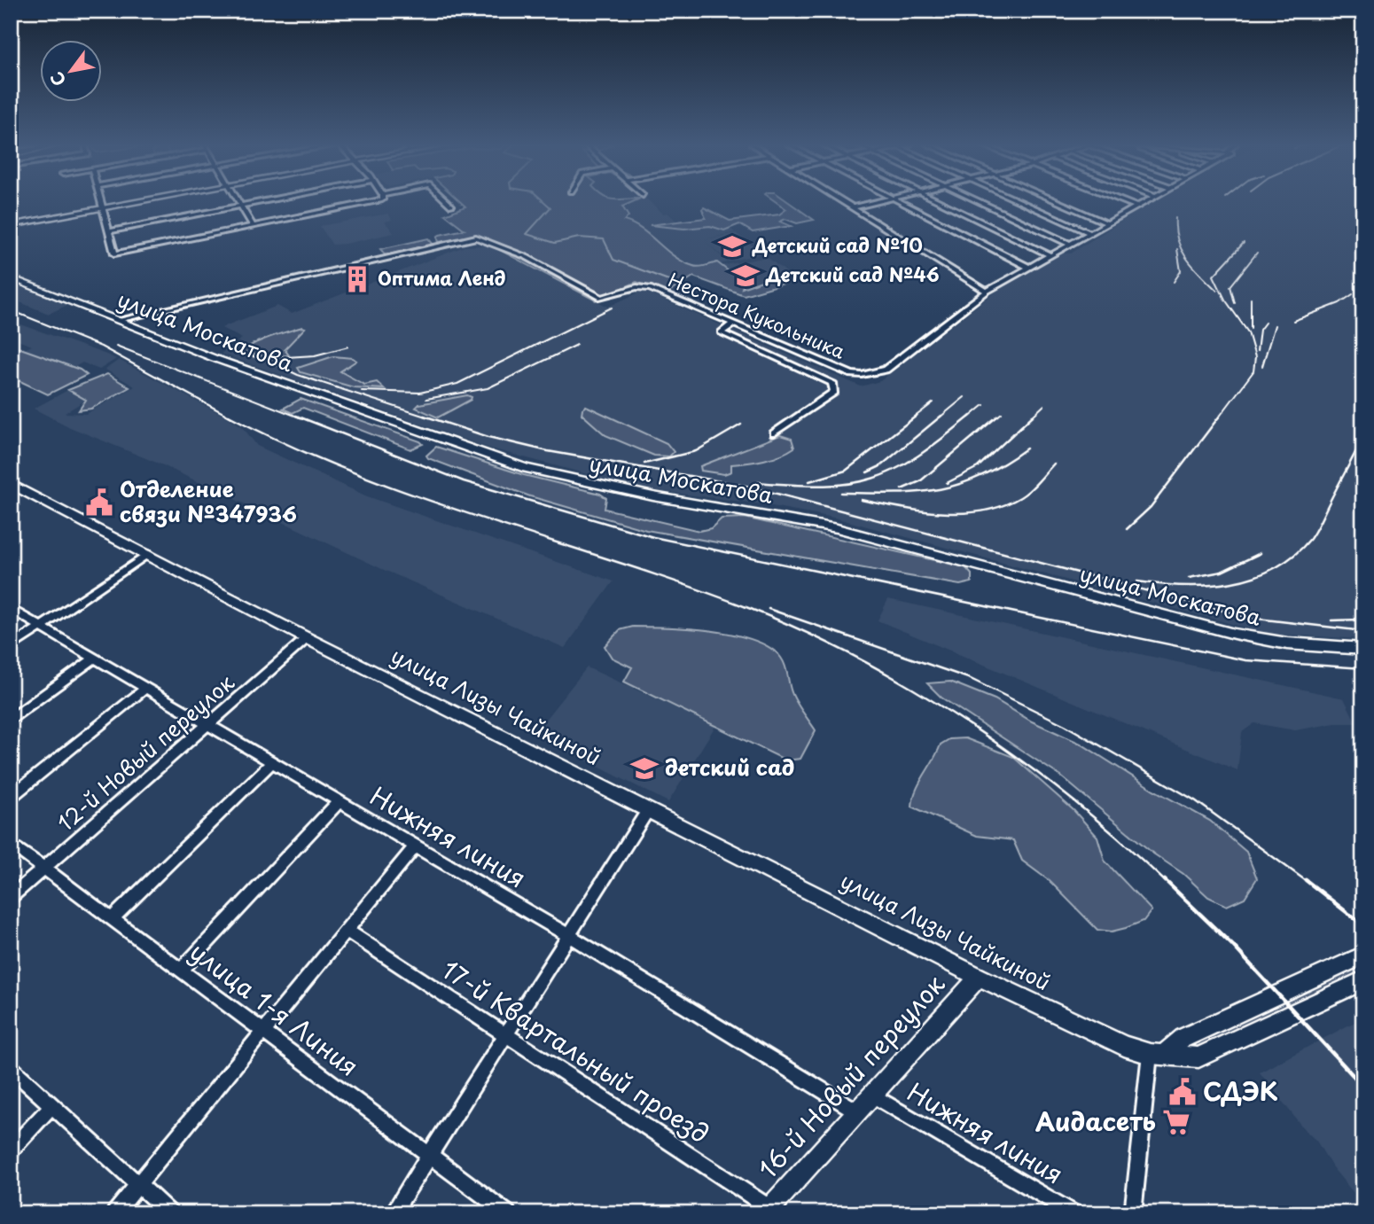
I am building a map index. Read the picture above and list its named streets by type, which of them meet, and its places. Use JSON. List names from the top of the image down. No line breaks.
{"streets":{"main road":["улица Москатова","улица Лизы Чайкиной","16-й Новый переулок"],"street":["Нестора Кукольника","12-й Новый переулок","Нижняя линия","улица 1-я Линия","17-й Квартальный проезд"]},"crossings":[["Нестора Кукольника","улица Москатова"],["улица Лизы Чайкиной","12-й Новый переулок"],["улица Лизы Чайкиной","16-й Новый переулок"],["12-й Новый переулок","Нижняя линия"],["12-й Новый переулок","улица 1-я Линия"],["Нижняя линия","16-й Новый переулок"],["17-й Квартальный проезд","16-й Новый переулок"]],"places":{"school or university":["Детский сад №10","Детский сад №46","детский сад"],"building":["Оптима Ленд"],"public building":["Отделение связи №347936","СДЭК"],"supermarket":["Аидасеть"]},"north":"bottom left"}
